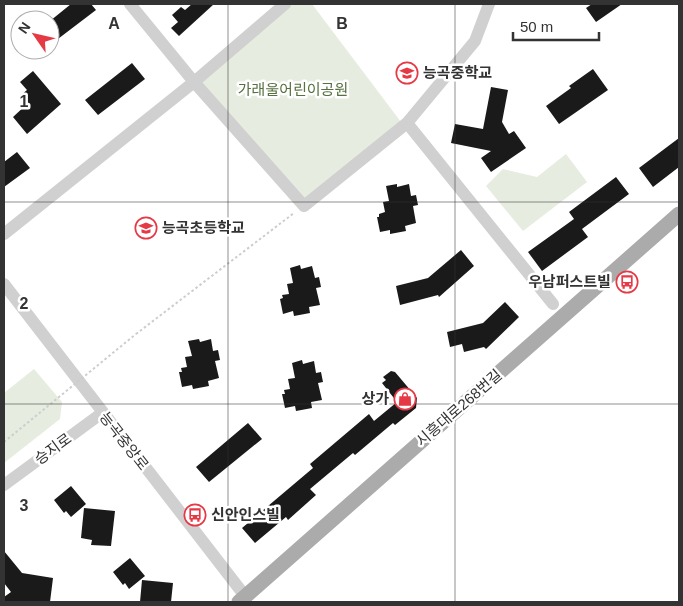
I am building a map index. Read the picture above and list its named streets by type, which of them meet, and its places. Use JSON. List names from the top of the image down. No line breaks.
{"streets":{"main road":["시흥대로268번길"],"street":["능곡중앙로","승지로"]},"crossings":[["시흥대로268번길","능곡중앙로"],["능곡중앙로","승지로"]],"parks":["가래울어린이공원"],"places":{"school or university":["능곡중학교","능곡초등학교"],"bus stop":["우남퍼스트빌","신안인스빌"],"shop":["상가"]},"scale_bar":"50 m","north":"top left","grid":{"columns":["A","B"],"rows":["1","2","3"]}}
